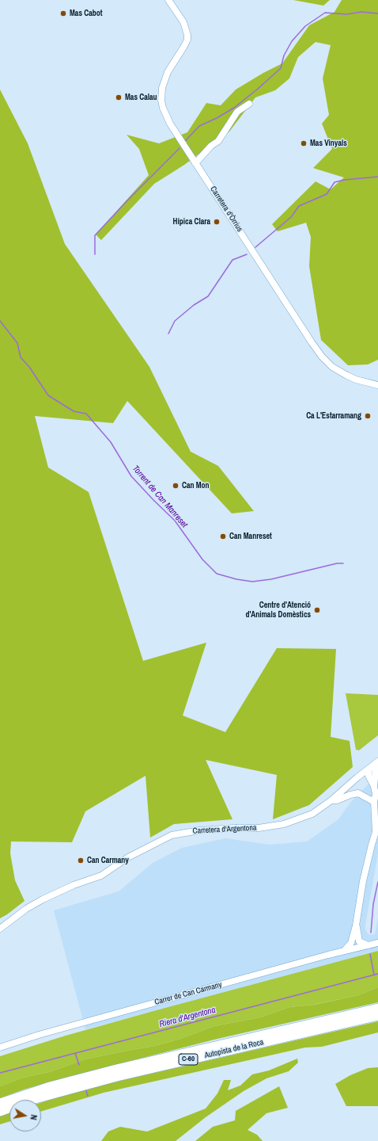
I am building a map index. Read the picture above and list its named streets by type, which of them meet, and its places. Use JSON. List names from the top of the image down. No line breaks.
{"streets":{"highway":["Autopista de la Roca","C-60"],"street":["Carretera d'Òrrius","Carretera d'Argentona","Carrer de Can Carmany"]},"water":["Torrent de Can Manreset","Riera d'Argentona"],"places":["Mas Cabot","Mas Calau","Mas Vinyals","Hípica Clara","Ca L'Estarramang","Can Mon","Can Manreset","Centre d'Atenció d'Animals Domèstics","Can Carmany"],"north":"right"}
